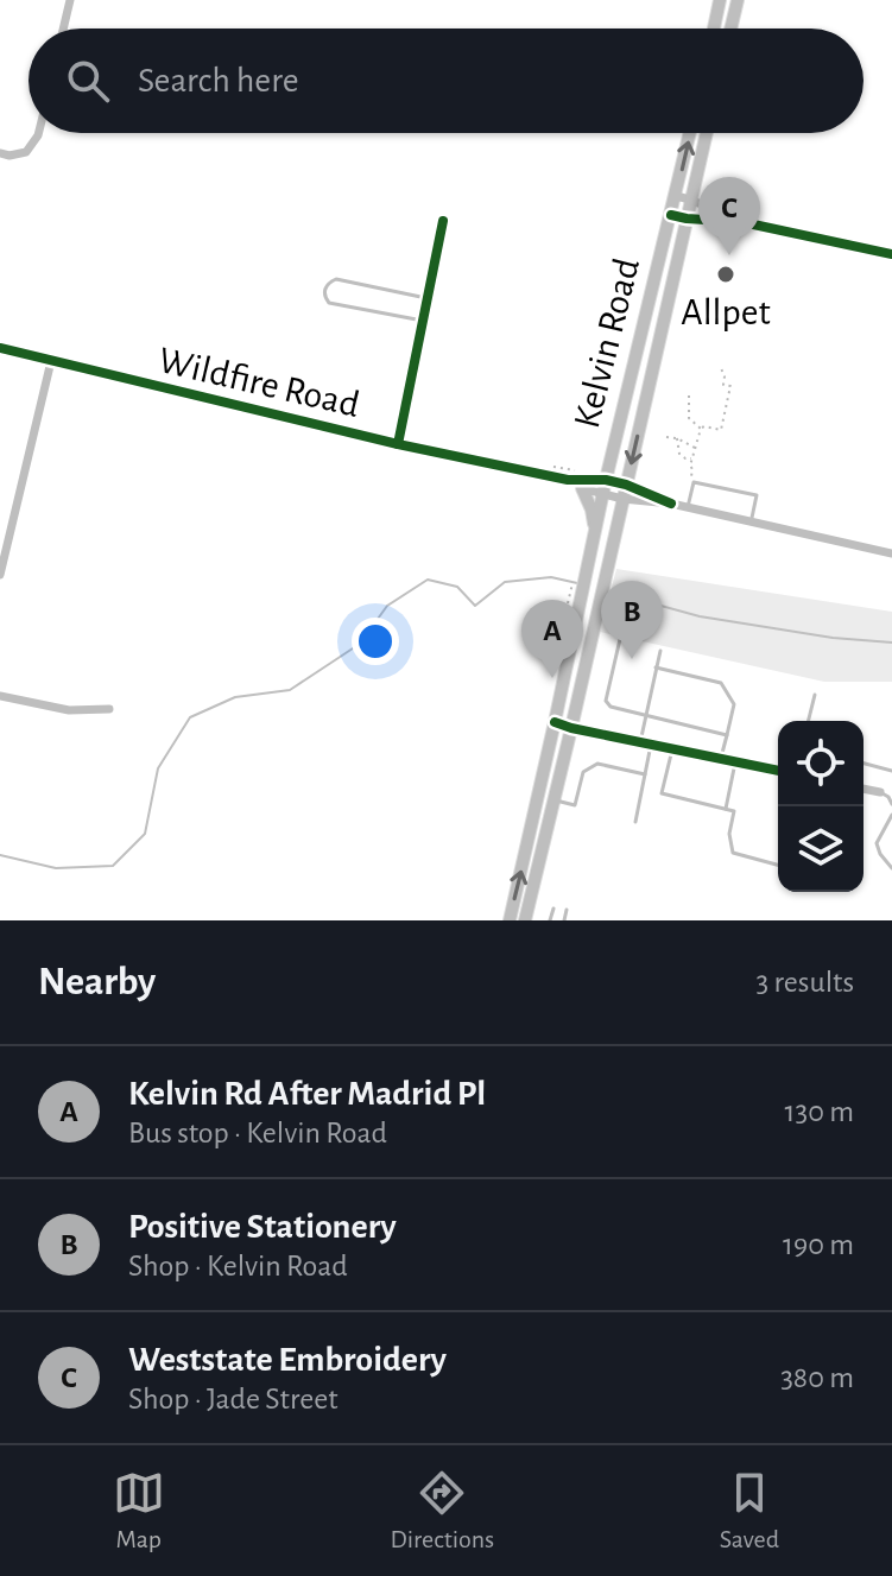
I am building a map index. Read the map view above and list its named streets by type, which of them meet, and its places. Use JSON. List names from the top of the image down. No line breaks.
{"streets":{"main road":["Kelvin Road"],"street":["Wildfire Road"]},"crossings":[["Kelvin Road","Wildfire Road"]],"places":["Allpet"],"page":{"search":"Search here","pins":["C","B","A"],"heading":["Nearby","3 results"],"list":[{"mark":"A","name":"Kelvin Rd After Madrid Pl","note":"Bus stop · Kelvin Road","value":"130 m"},{"mark":"B","name":"Positive Stationery","note":"Shop · Kelvin Road","value":"190 m"},{"mark":"C","name":"Weststate Embroidery","note":"Shop · Jade Street","value":"380 m"}],"nav":["Map","Directions","Saved"]}}
